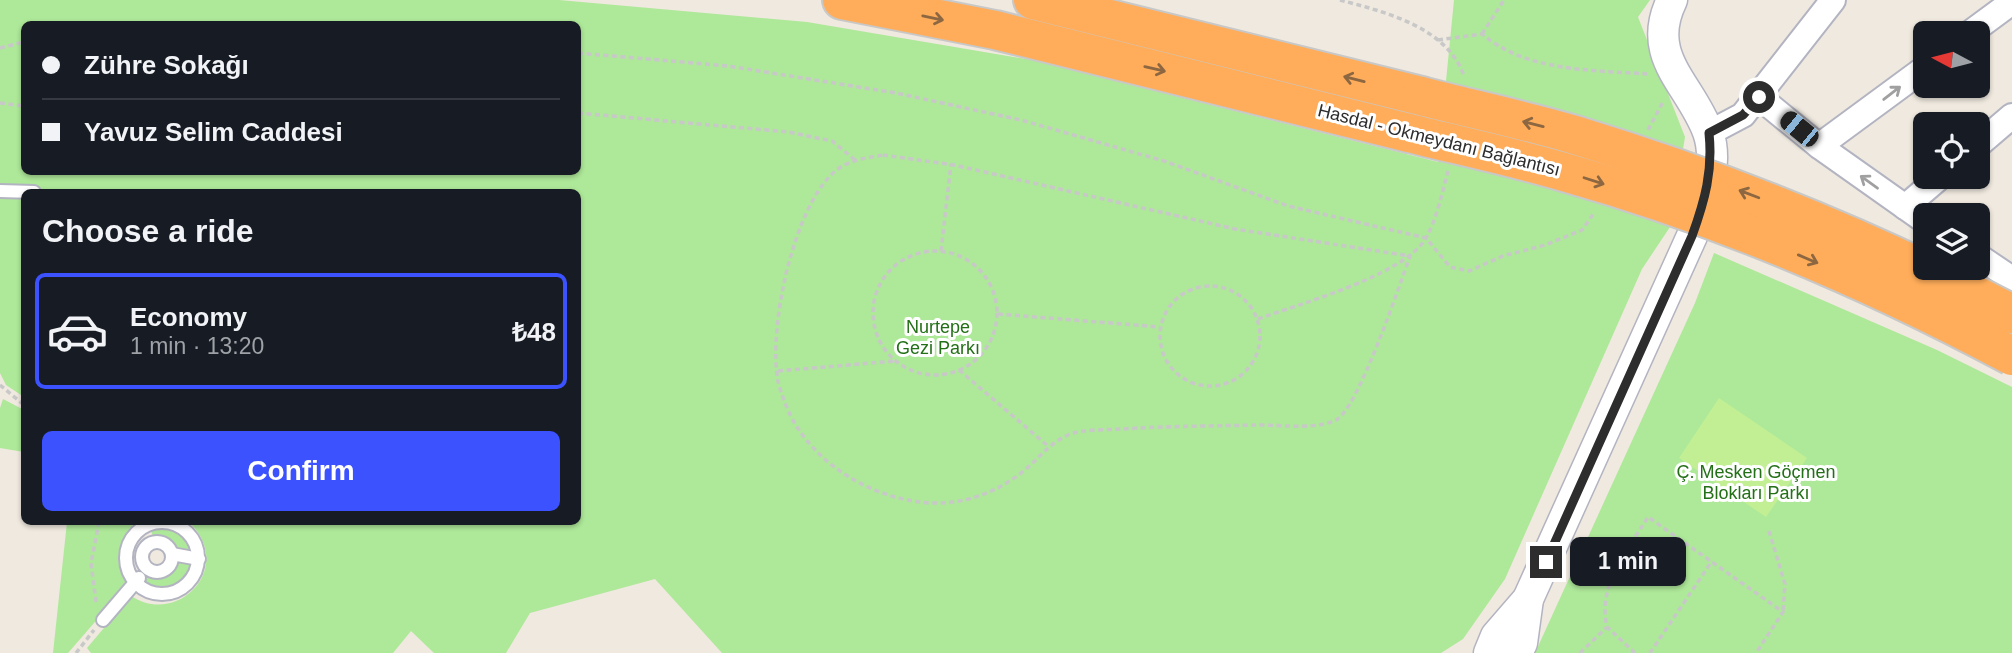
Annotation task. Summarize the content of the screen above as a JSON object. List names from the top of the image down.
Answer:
{
  "streets": {
    "highway": ["Hasdal - Okmeydanı Bağlantısı"]
  },
  "parks": ["Nurtepe Gezi Parkı", "Ç. Mesken Göçmen Blokları Parkı"],
  "north": "left",
  "page": {
    "banner": ["Zühre Sokağı", "Yavuz Selim Caddesi"],
    "heading": "Choose a ride",
    "list": [
      {
        "name": "Economy",
        "note": "1 min · 13:20",
        "value": "₺48"
      }
    ],
    "buttons": "Confirm",
    "bubble": "1 min"
  }
}
